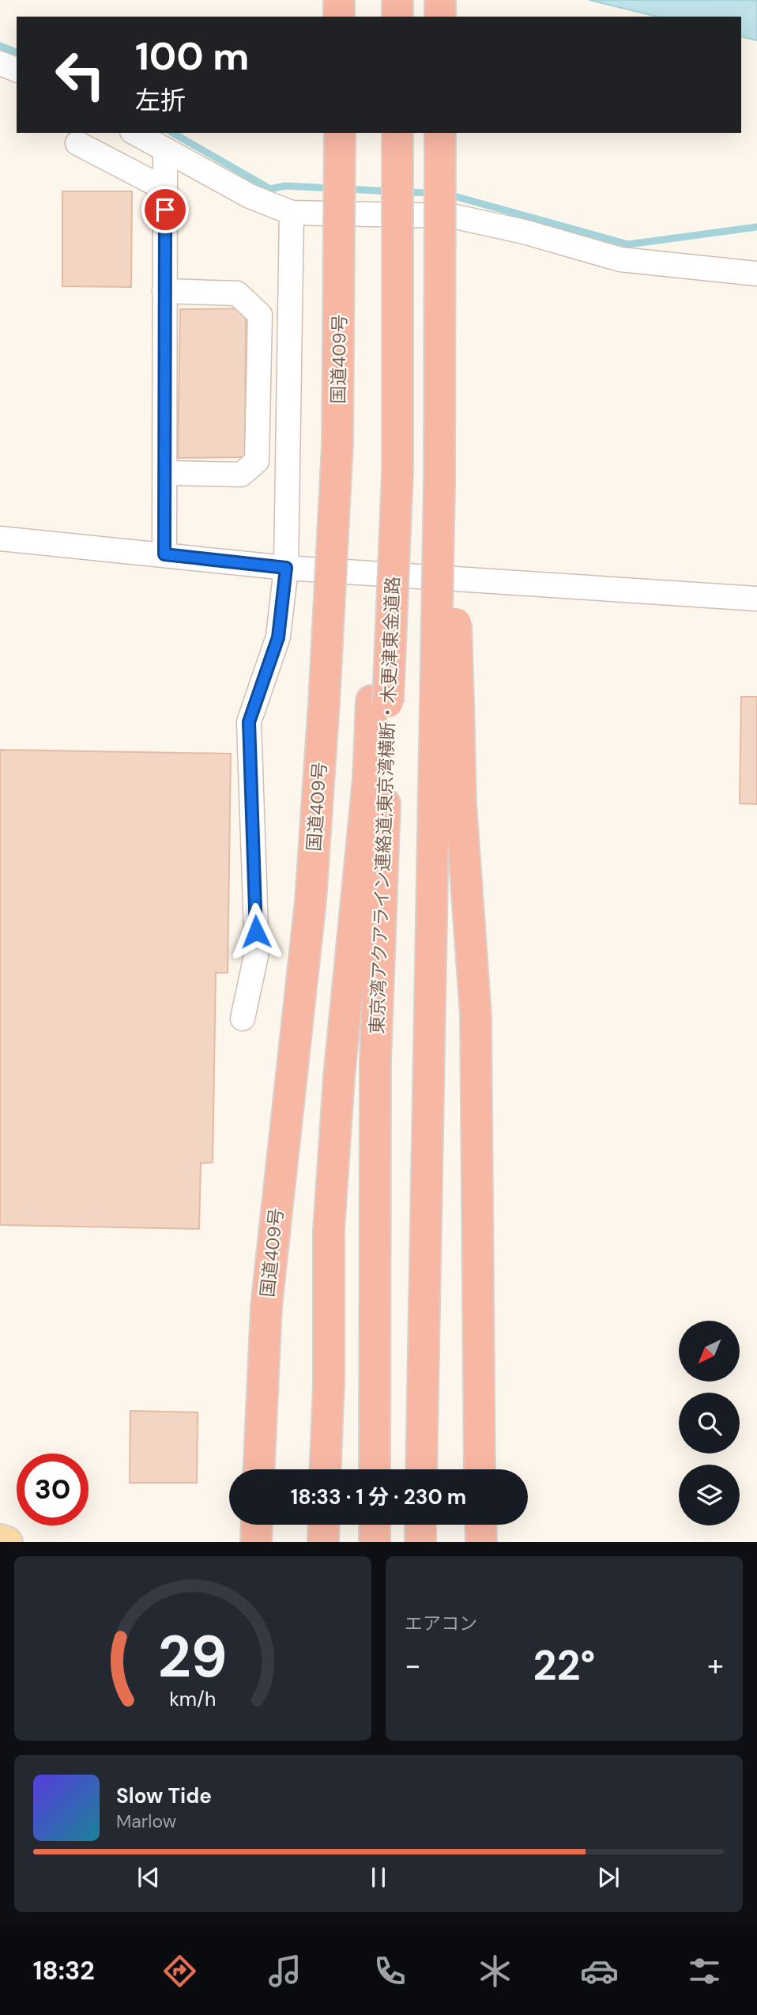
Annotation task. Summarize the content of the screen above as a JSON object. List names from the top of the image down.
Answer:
{
  "streets": {
    "highway": ["国道409号", "東京湾アクアライン連絡道;東京湾横断・木更津東金道路"]
  },
  "north": "bottom left",
  "page": {
    "turn": ["100 m", "左折"],
    "limit": "30",
    "trip": "18:33 · 1 分 · 230 m",
    "tile": "エアコン",
    "heat": ["−", "22°", "+"],
    "song": ["Slow Tide", "Marlow"],
    "tabs": "18:32",
    "gauge": ["29", "km/h"]
  }
}
